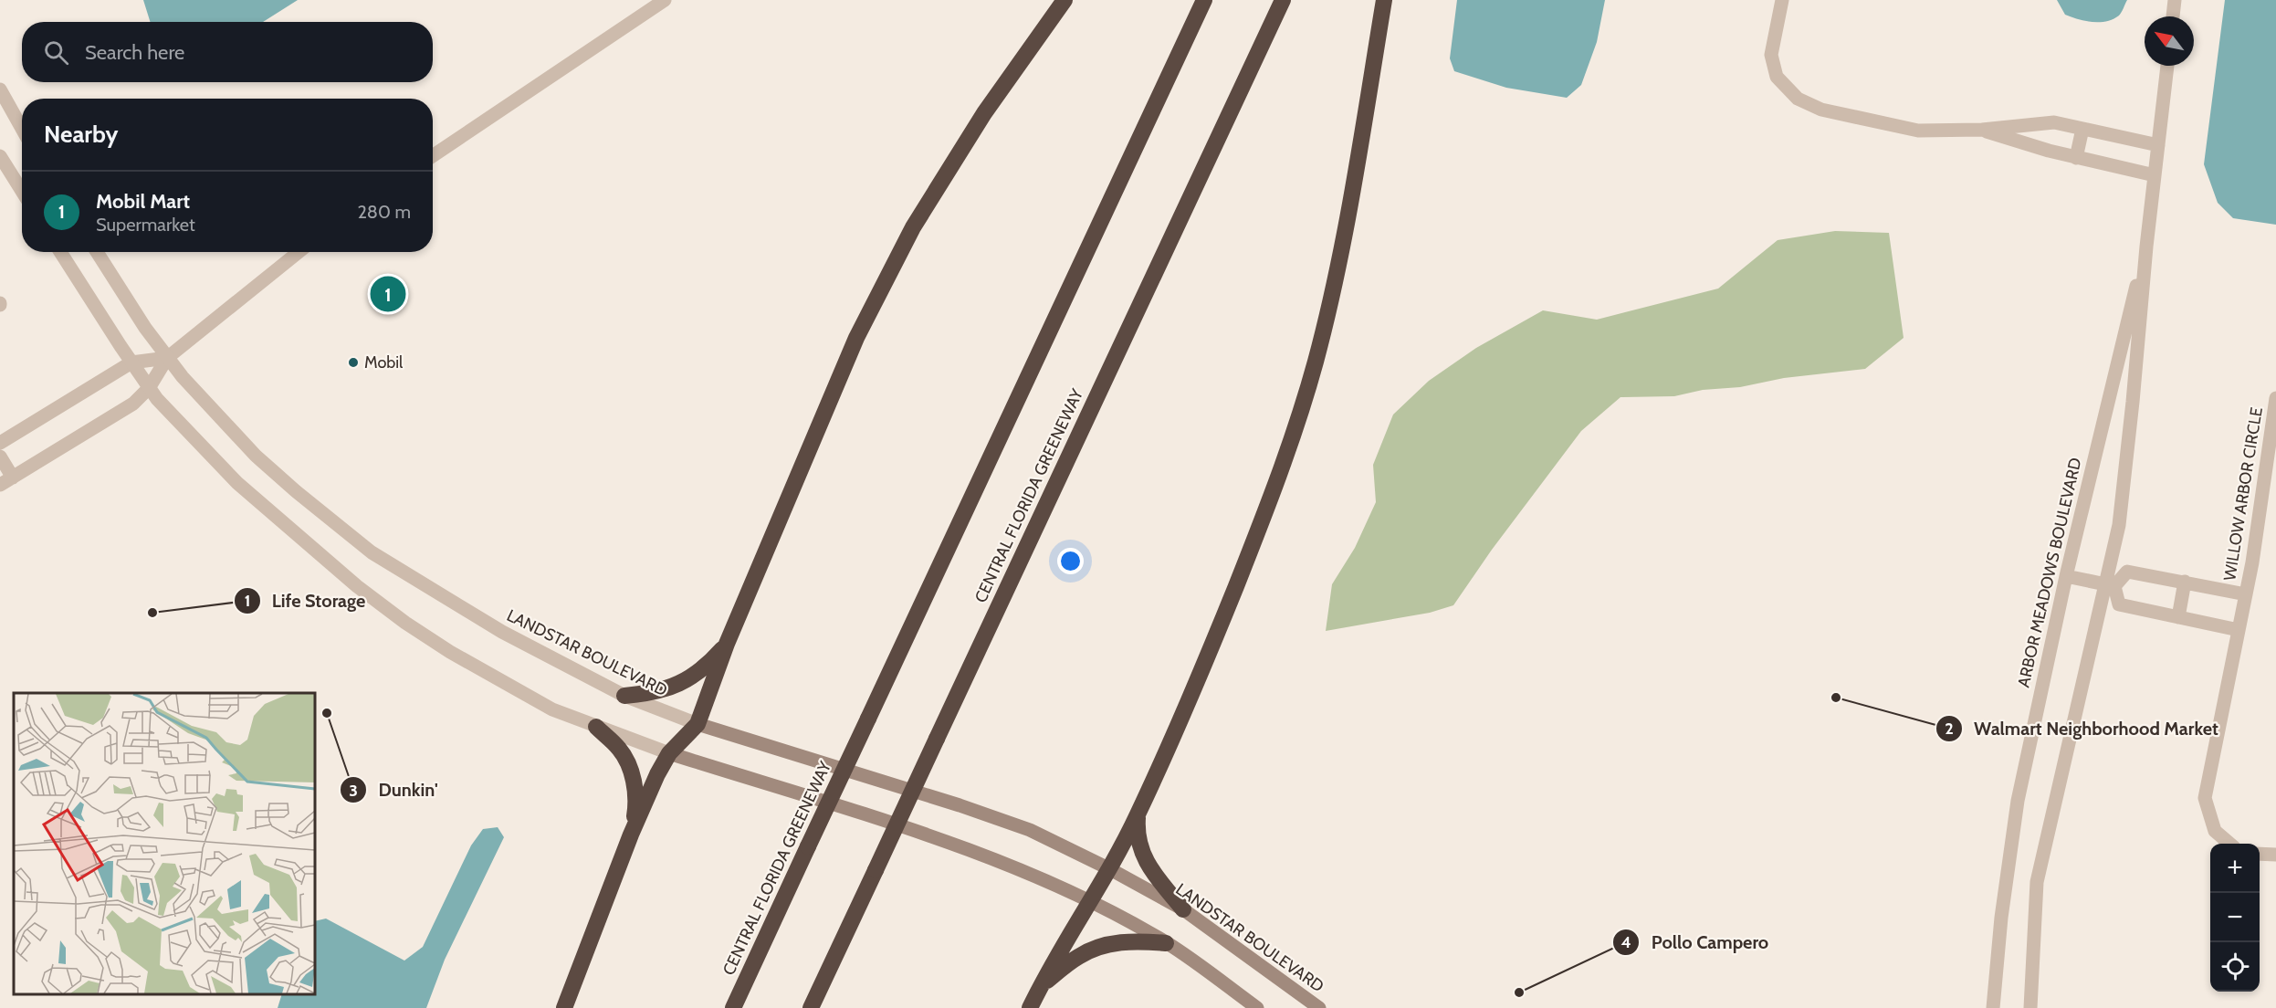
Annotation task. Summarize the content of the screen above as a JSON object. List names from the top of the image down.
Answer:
{
  "streets": {
    "highway": ["CENTRAL FLORIDA GREENEWAY"],
    "main road": ["LANDSTAR BOULEVARD"],
    "street": ["WILLOW ARBOR CIRCLE", "ARBOR MEADOWS BOULEVARD"]
  },
  "places": [
    "Mobil",
    "Life Storage",
    "Walmart Neighborhood Market",
    "Dunkin'",
    "Pollo Campero"
  ],
  "north": "top left",
  "page": {
    "search": "Search here",
    "heading": "Nearby",
    "list": [
      {
        "mark": "1",
        "name": "Mobil Mart",
        "note": "Supermarket",
        "value": "280 m"
      }
    ],
    "pins": "1",
    "map_buttons": ["+", "−"]
  }
}
